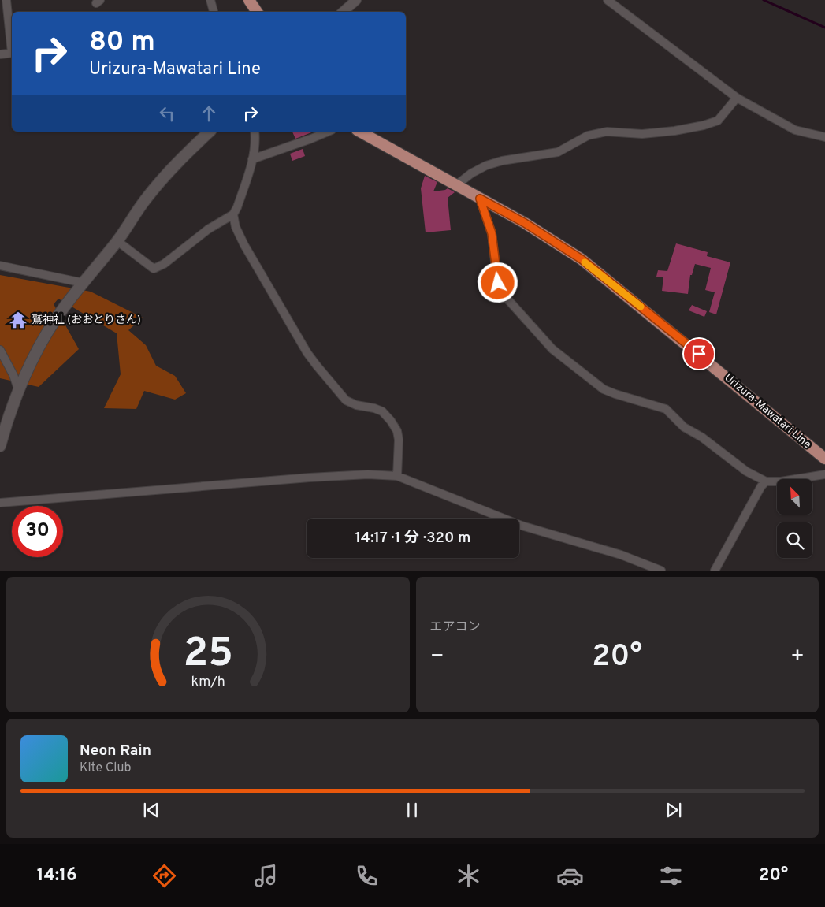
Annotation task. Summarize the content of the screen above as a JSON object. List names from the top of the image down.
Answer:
{
  "streets": {
    "main road": ["Urizura-Mawatari Line"]
  },
  "places": {
    "temple": ["鷲神社 (おおとりさん)"]
  },
  "north": "top left",
  "page": {
    "turn": ["80 m", "Urizura-Mawatari Line"],
    "limit": "30",
    "trip": "14:17 · 1 分 · 320 m",
    "tile": "エアコン",
    "heat": ["−", "20°", "+"],
    "song": ["Neon Rain", "Kite Club"],
    "tabs": ["14:16", "20°"],
    "gauge": ["25", "km/h"]
  }
}
